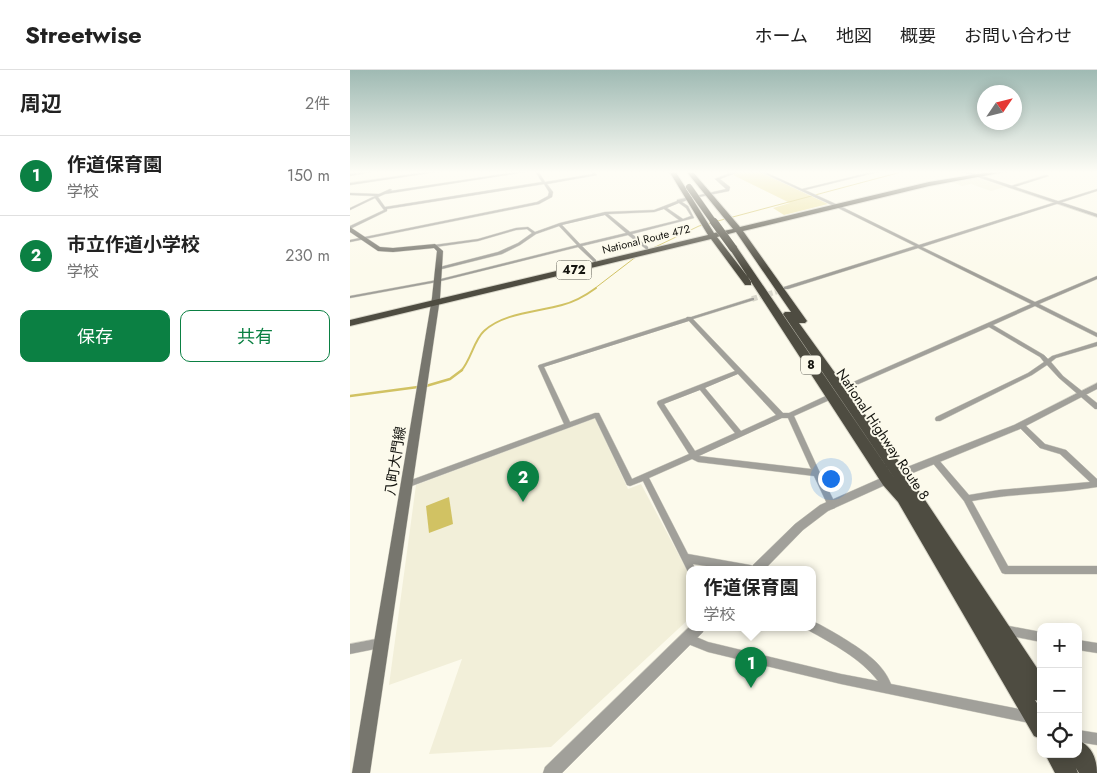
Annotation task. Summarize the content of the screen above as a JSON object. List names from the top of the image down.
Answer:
{
  "streets": {
    "highway": [
      "National Route 472",
      "472",
      "8",
      "National Highway Route 8"
    ],
    "main road": ["八町大門線"]
  },
  "crossings": [
    ["National Route 472", "8"],
    ["National Route 472", "八町大門線"],
    ["8", "National Highway Route 8"]
  ],
  "north": "top right",
  "page": {
    "header": "Streetwise",
    "nav": [
      "ホーム",
      "地図",
      "概要",
      "お問い合わせ"
    ],
    "heading": ["周辺", "2件"],
    "list": [
      {
        "mark": "1",
        "name": "作道保育園",
        "note": "学校",
        "value": "150 m"
      },
      {
        "mark": "2",
        "name": "市立作道小学校",
        "note": "学校",
        "value": "230 m"
      }
    ],
    "buttons": ["保存", "共有"],
    "pins": ["2", "1"],
    "popup": ["作道保育園", "学校"],
    "map_buttons": ["+", "−"]
  }
}
